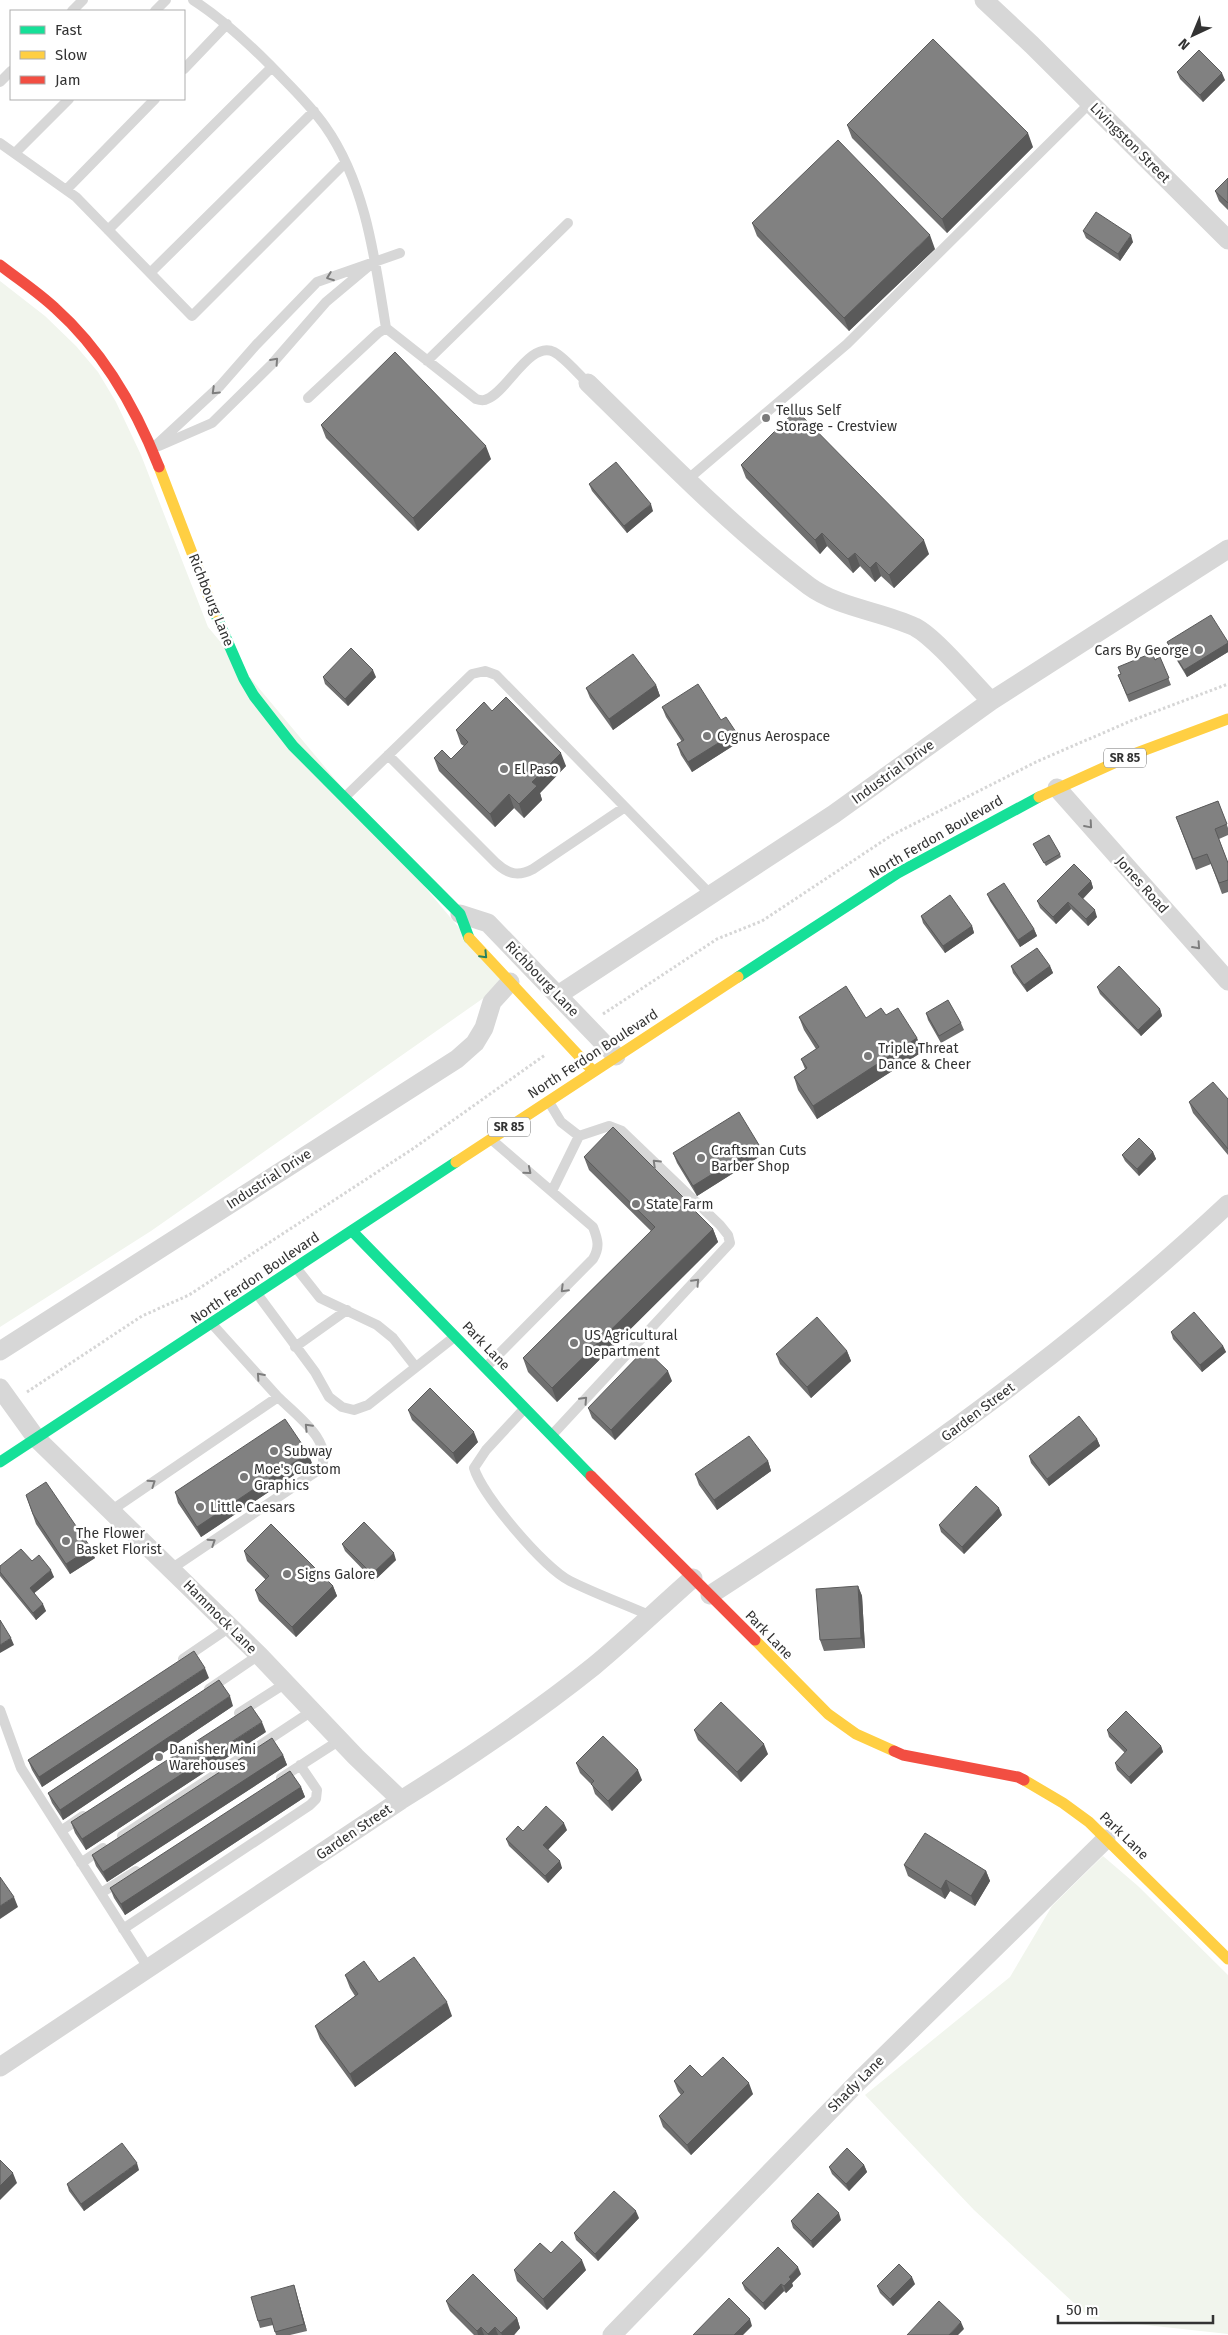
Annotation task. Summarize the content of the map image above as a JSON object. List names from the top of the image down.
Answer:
{
  "streets": {
    "street": [
      "Livingston Street",
      "Richbourg Lane",
      "SR 85",
      "Industrial Drive",
      "North Ferdon Boulevard",
      "Jones Road",
      "Park Lane",
      "Garden Street",
      "Hammock Lane",
      "Shady Lane"
    ]
  },
  "crossings": [
    ["Richbourg Lane", "Industrial Drive"],
    ["Richbourg Lane", "North Ferdon Boulevard"],
    ["North Ferdon Boulevard", "Jones Road"],
    ["North Ferdon Boulevard", "Park Lane"],
    ["North Ferdon Boulevard", "Hammock Lane"],
    ["Park Lane", "Garden Street"],
    ["Park Lane", "Shady Lane"],
    ["Garden Street", "Hammock Lane"]
  ],
  "one_way": ["Jones Road"],
  "places": [
    "Tellus Self Storage - Crestview",
    "Cars By George",
    "Cygnus Aerospace",
    "El Paso",
    "Triple Threat Dance & Cheer",
    "Craftsman Cuts Barber Shop",
    "State Farm",
    "US Agricultural Department",
    "Subway",
    "Moe's Custom Graphics",
    "Little Caesars",
    "The Flower Basket Florist",
    "Signs Galore",
    "Danisher Mini Warehouses"
  ],
  "legend": ["Fast", "Slow", "Jam"],
  "scale_bar": "50 m",
  "north": "bottom left"
}
